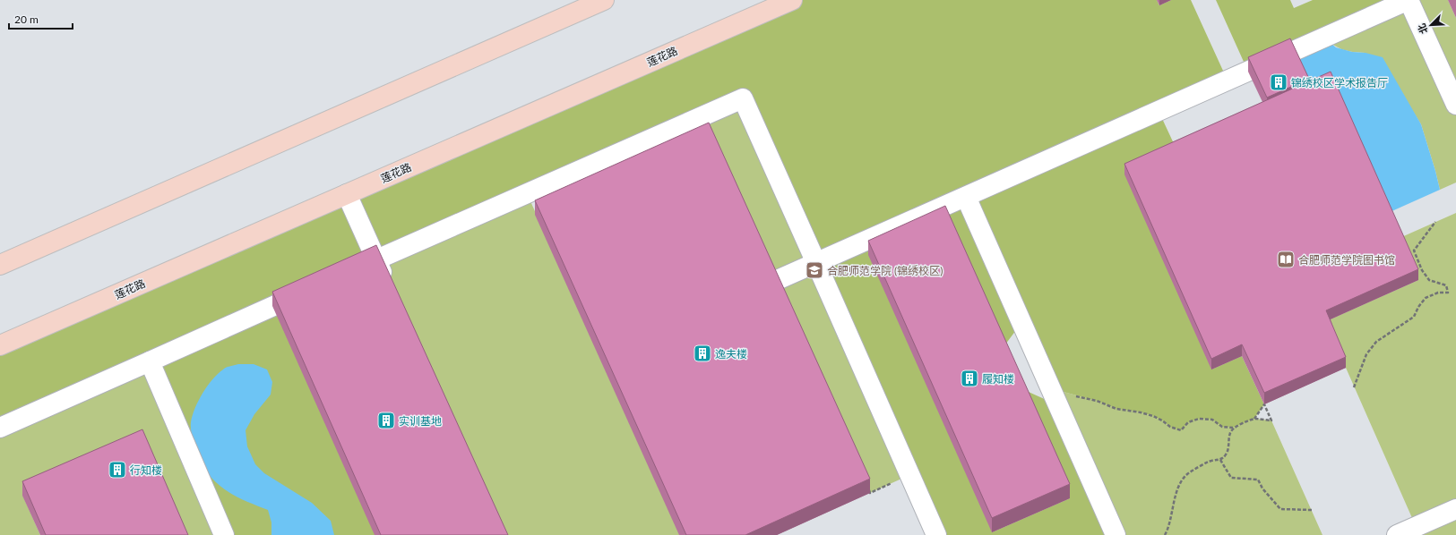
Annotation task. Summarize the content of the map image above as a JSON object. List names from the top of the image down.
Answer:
{
  "streets": {
    "main road": ["莲花路"]
  },
  "places": {
    "building": [
      "锦绣校区学术报告厅",
      "逸夫楼",
      "履知楼",
      "实训基地",
      "行知楼"
    ],
    "library": ["合肥师范学院图书馆"],
    "school or university": ["合肥师范学院 (锦绣校区)"]
  },
  "scale_bar": "20 m",
  "north": "bottom left"
}
